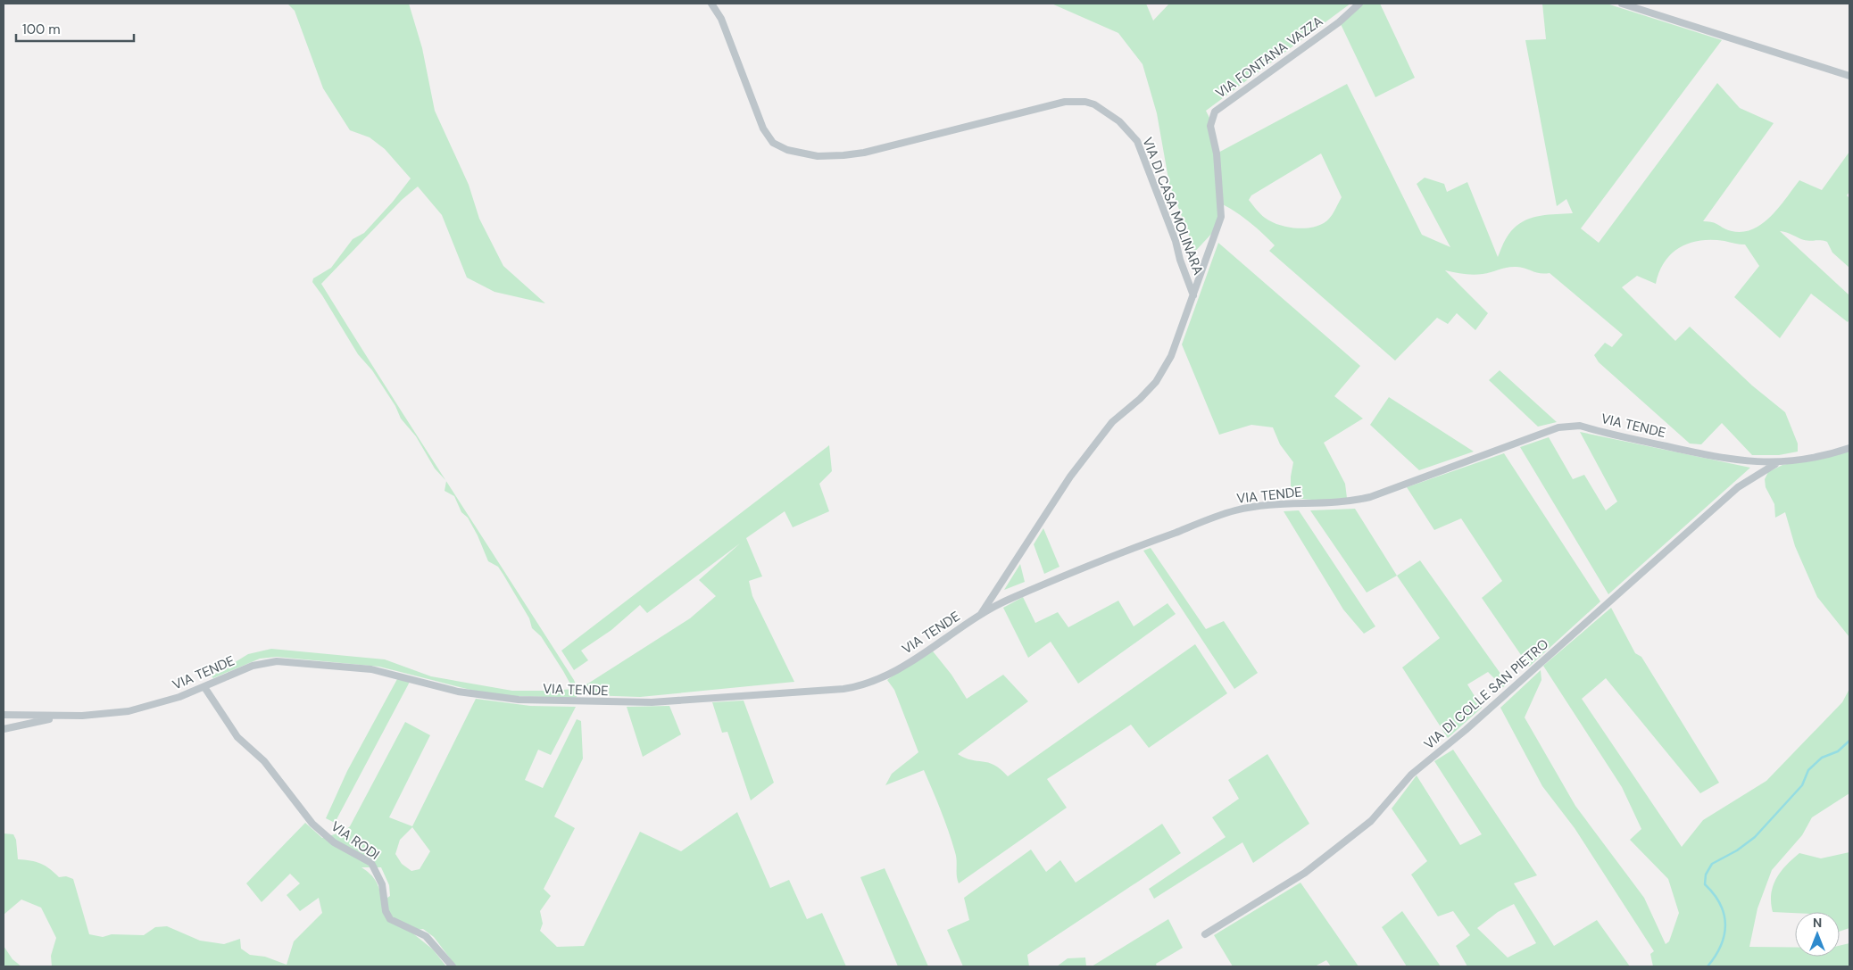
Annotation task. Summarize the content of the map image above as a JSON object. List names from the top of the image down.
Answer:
{
  "streets": {
    "street": [
      "VIA FONTANA VAZZA",
      "VIA DI CASA MOLINARA",
      "VIA TENDE",
      "VIA DI COLLE SAN PIETRO",
      "VIA RODI"
    ]
  },
  "crossings": [
    ["VIA FONTANA VAZZA", "VIA DI CASA MOLINARA"],
    ["VIA DI CASA MOLINARA", "VIA TENDE"],
    ["VIA TENDE", "VIA DI COLLE SAN PIETRO"],
    ["VIA TENDE", "VIA RODI"]
  ],
  "scale_bar": "100 m",
  "north": "top"
}
